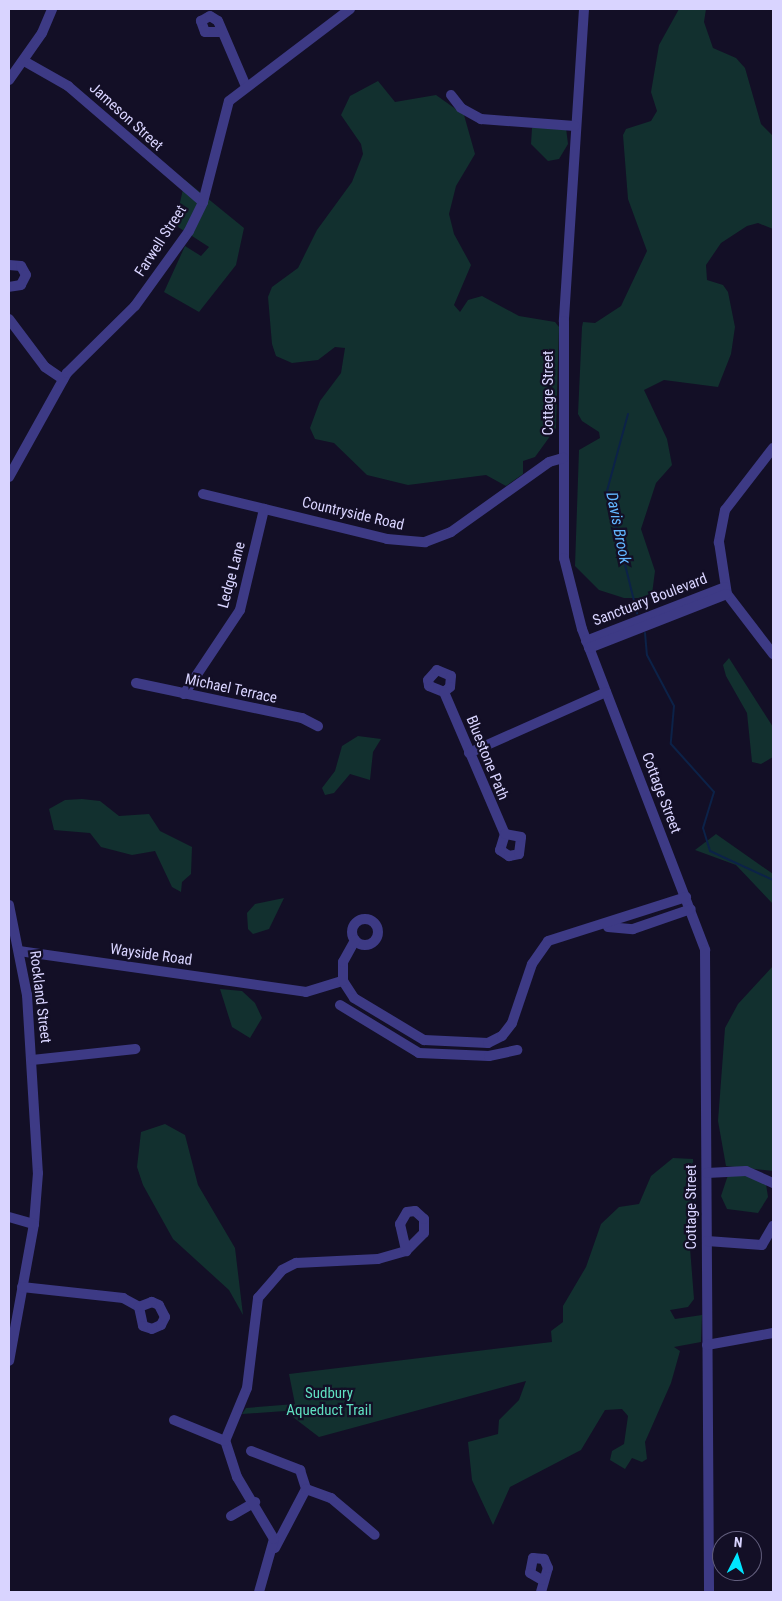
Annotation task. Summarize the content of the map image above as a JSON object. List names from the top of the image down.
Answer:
{
  "streets": {
    "street": [
      "Jameson Street",
      "Farwell Street",
      "Cottage Street",
      "Countryside Road",
      "Ledge Lane",
      "Sanctuary Boulevard",
      "Michael Terrace",
      "Bluestone Path",
      "Wayside Road",
      "Rockland Street"
    ]
  },
  "crossings": [
    ["Jameson Street", "Farwell Street"],
    ["Cottage Street", "Countryside Road"],
    ["Cottage Street", "Sanctuary Boulevard"],
    ["Countryside Road", "Ledge Lane"],
    ["Ledge Lane", "Michael Terrace"],
    ["Wayside Road", "Rockland Street"]
  ],
  "water": ["Davis Brook"],
  "parks": ["Sudbury Aqueduct Trail"],
  "north": "top"
}
